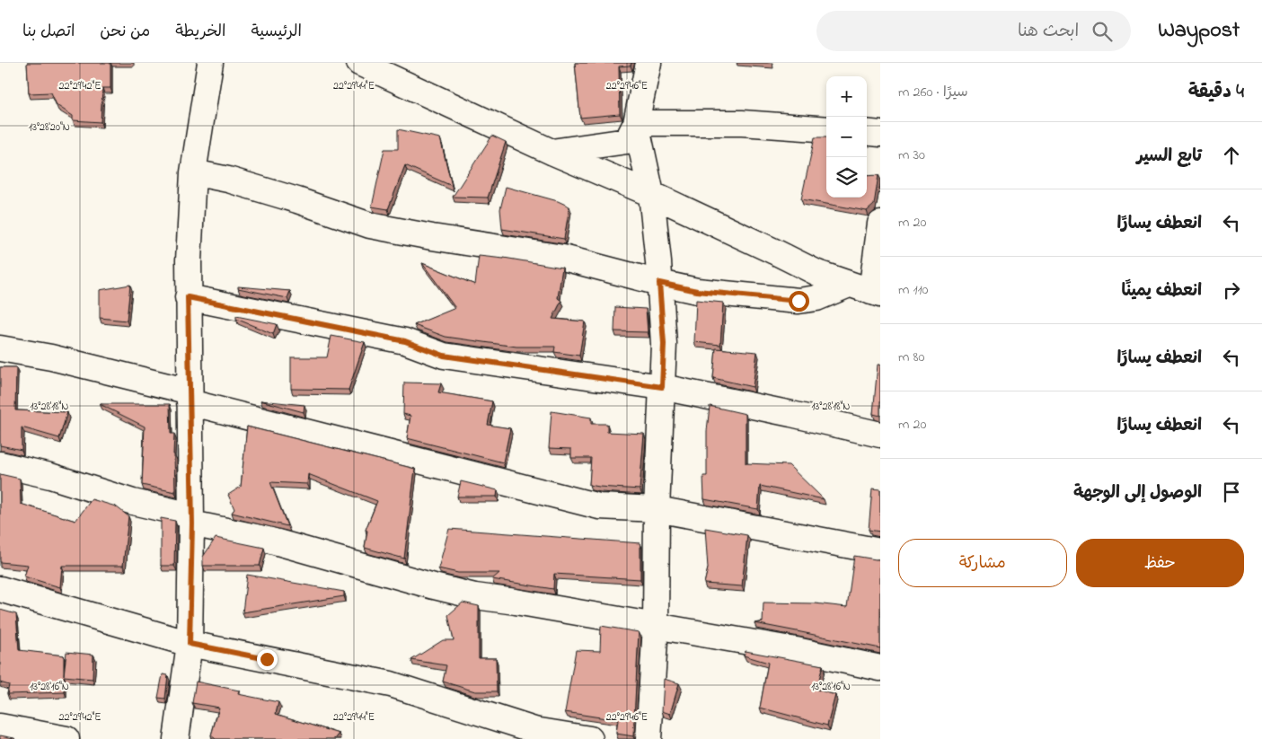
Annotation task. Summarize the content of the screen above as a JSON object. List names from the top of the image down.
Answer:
{
  "page": {
    "header": "Waypost",
    "search": "ابحث هنا",
    "nav": [
      "الرئيسية",
      "الخريطة",
      "من نحن",
      "اتصل بنا"
    ],
    "heading": ["4 دقيقة", "سيرًا · 260 m"],
    "map_buttons": ["+", "−"],
    "list": [
      ["تابع السير", "30 m"],
      ["انعطف يسارًا", "20 m"],
      ["انعطف يمينًا", "110 m"],
      ["انعطف يسارًا", "80 m"],
      ["انعطف يسارًا", "20 m"],
      "الوصول إلى الوجهة"
    ],
    "buttons": ["حفظ", "مشاركة"]
  },
  "coordinates": [
    "22°29'42\"E",
    "22°29'44\"E",
    "22°29'46\"E",
    "13°28'20\"N",
    "13°28'18\"N",
    "13°28'16\"N"
  ]
}
